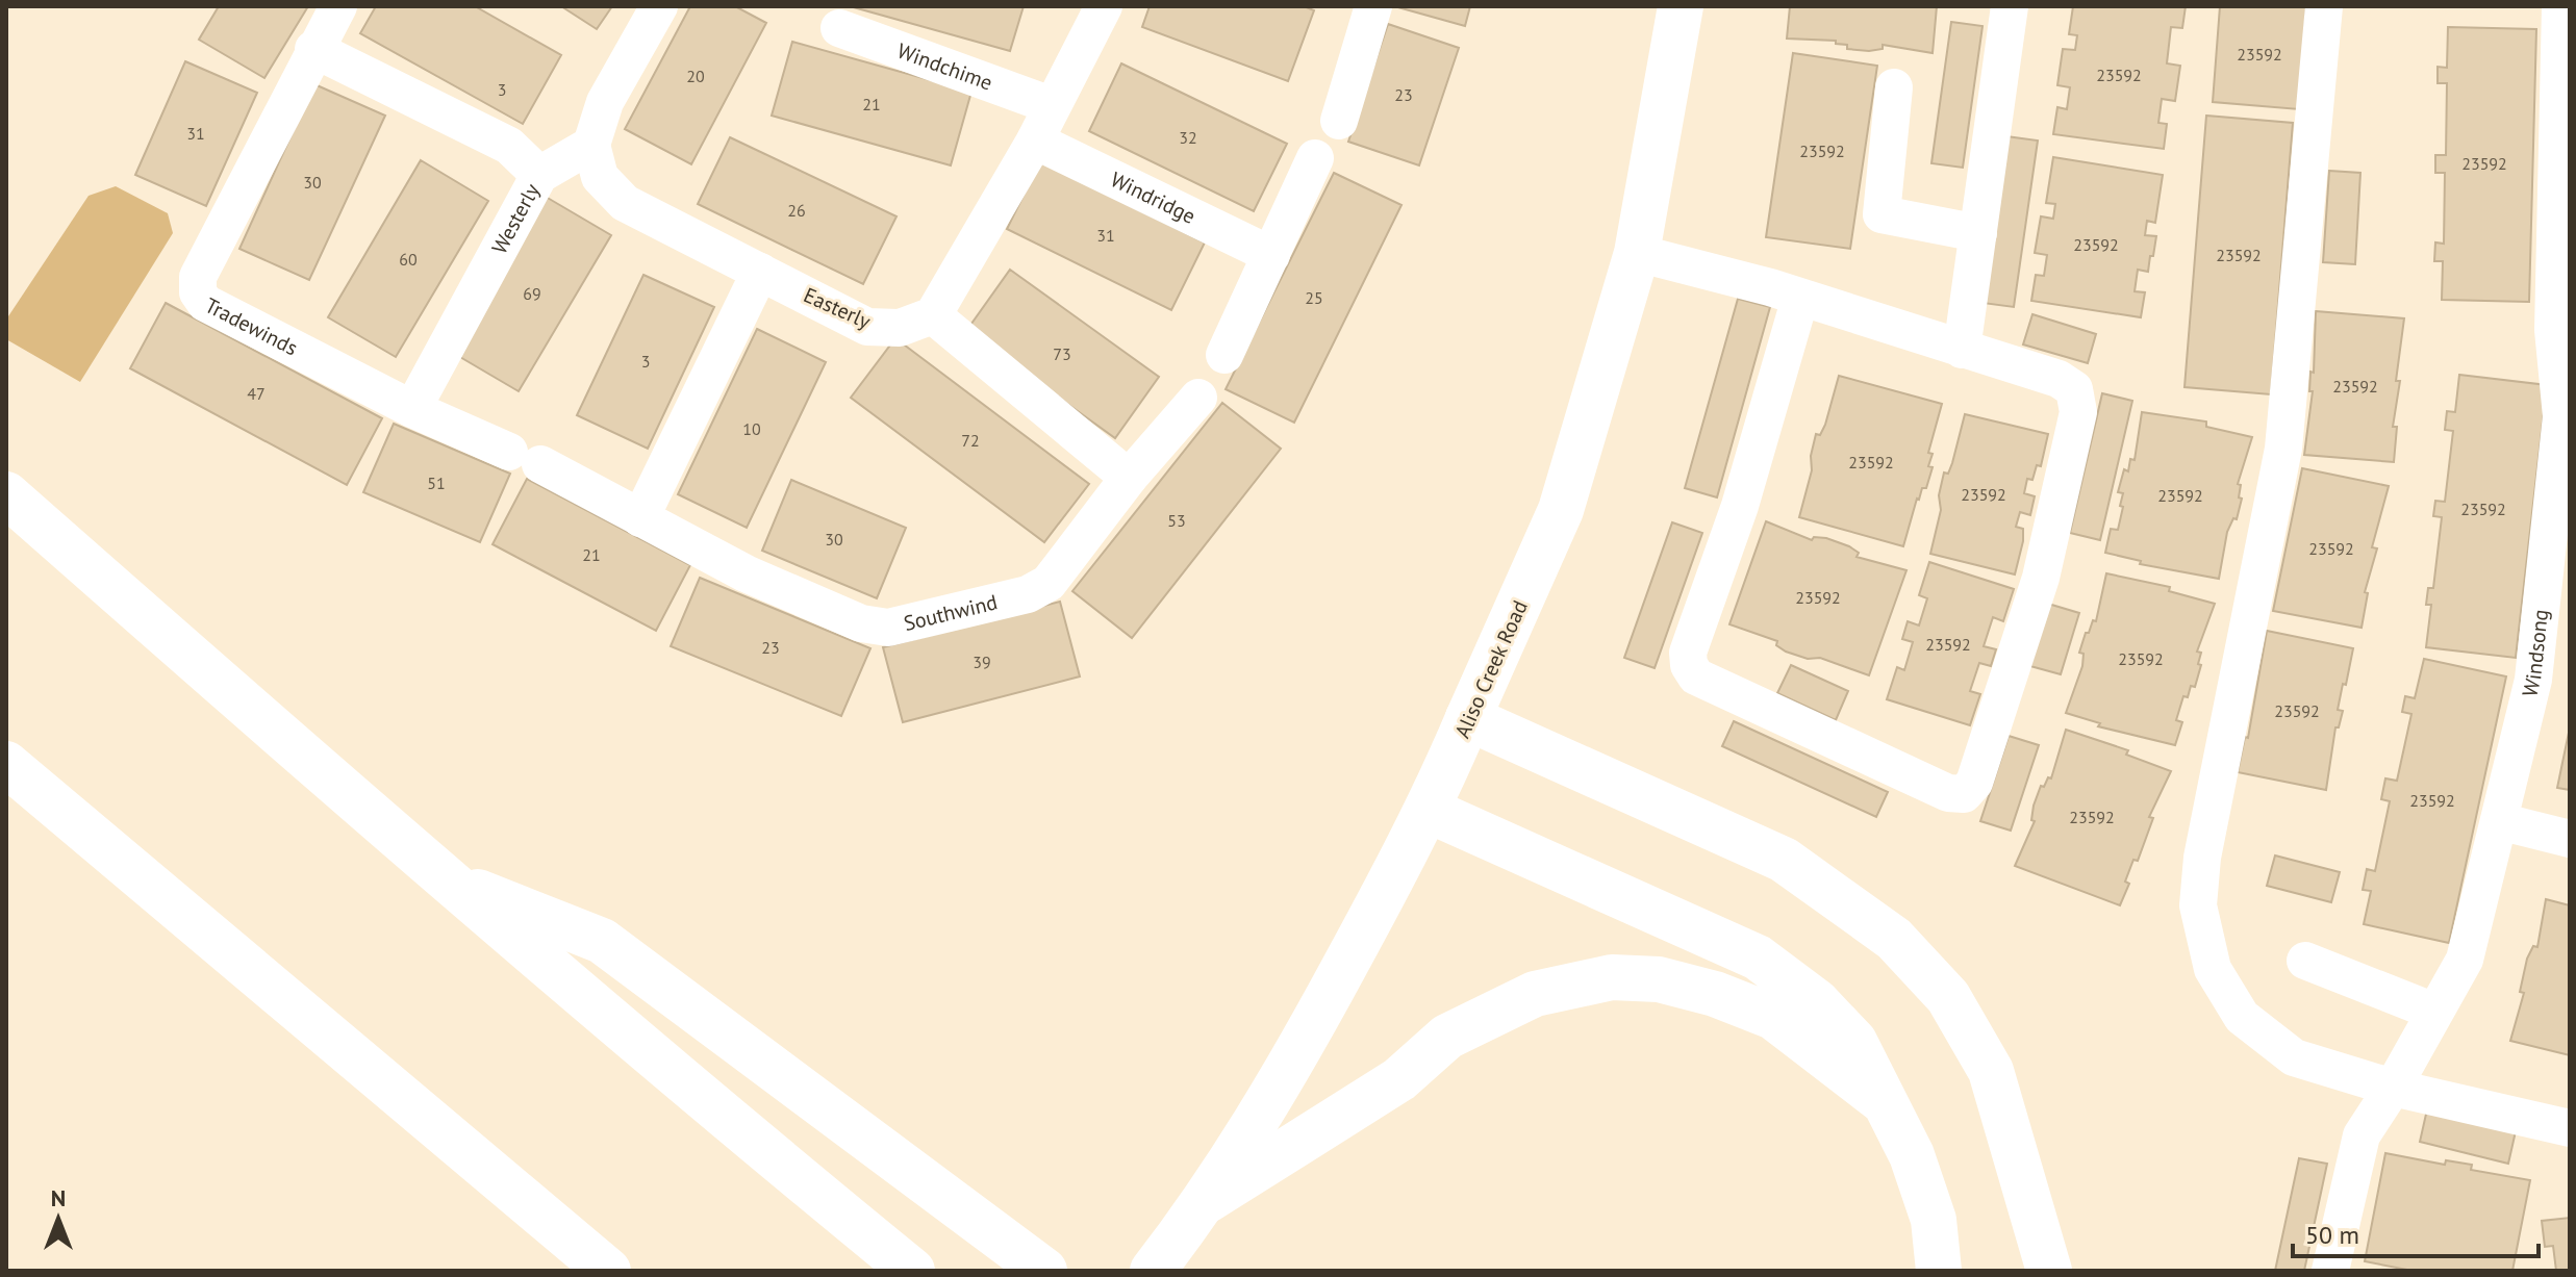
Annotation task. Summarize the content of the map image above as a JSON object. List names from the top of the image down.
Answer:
{
  "streets": {
    "main road": ["Aliso Creek Road"],
    "street": [
      "Windchime",
      "Windridge",
      "Westerly",
      "Easterly",
      "Tradewinds",
      "Southwind",
      "Windsong"
    ]
  },
  "crossings": [
    ["Westerly", "Easterly"],
    ["Westerly", "Tradewinds"],
    ["Tradewinds", "Southwind"]
  ],
  "house_numbers": [
    "23592",
    "23592",
    "20",
    "3",
    "23",
    "21",
    "31",
    "32",
    "23592",
    "23592",
    "30",
    "26",
    "31",
    "23592",
    "23592",
    "60",
    "69",
    "25",
    "73",
    "3",
    "23592",
    "47",
    "10",
    "72",
    "23592",
    "51",
    "23592",
    "23592",
    "23592",
    "53",
    "30",
    "23592",
    "21",
    "23592",
    "23592",
    "23",
    "23592",
    "39",
    "23592",
    "23592",
    "23592"
  ],
  "scale_bar": "50 m",
  "north": "top"
}
